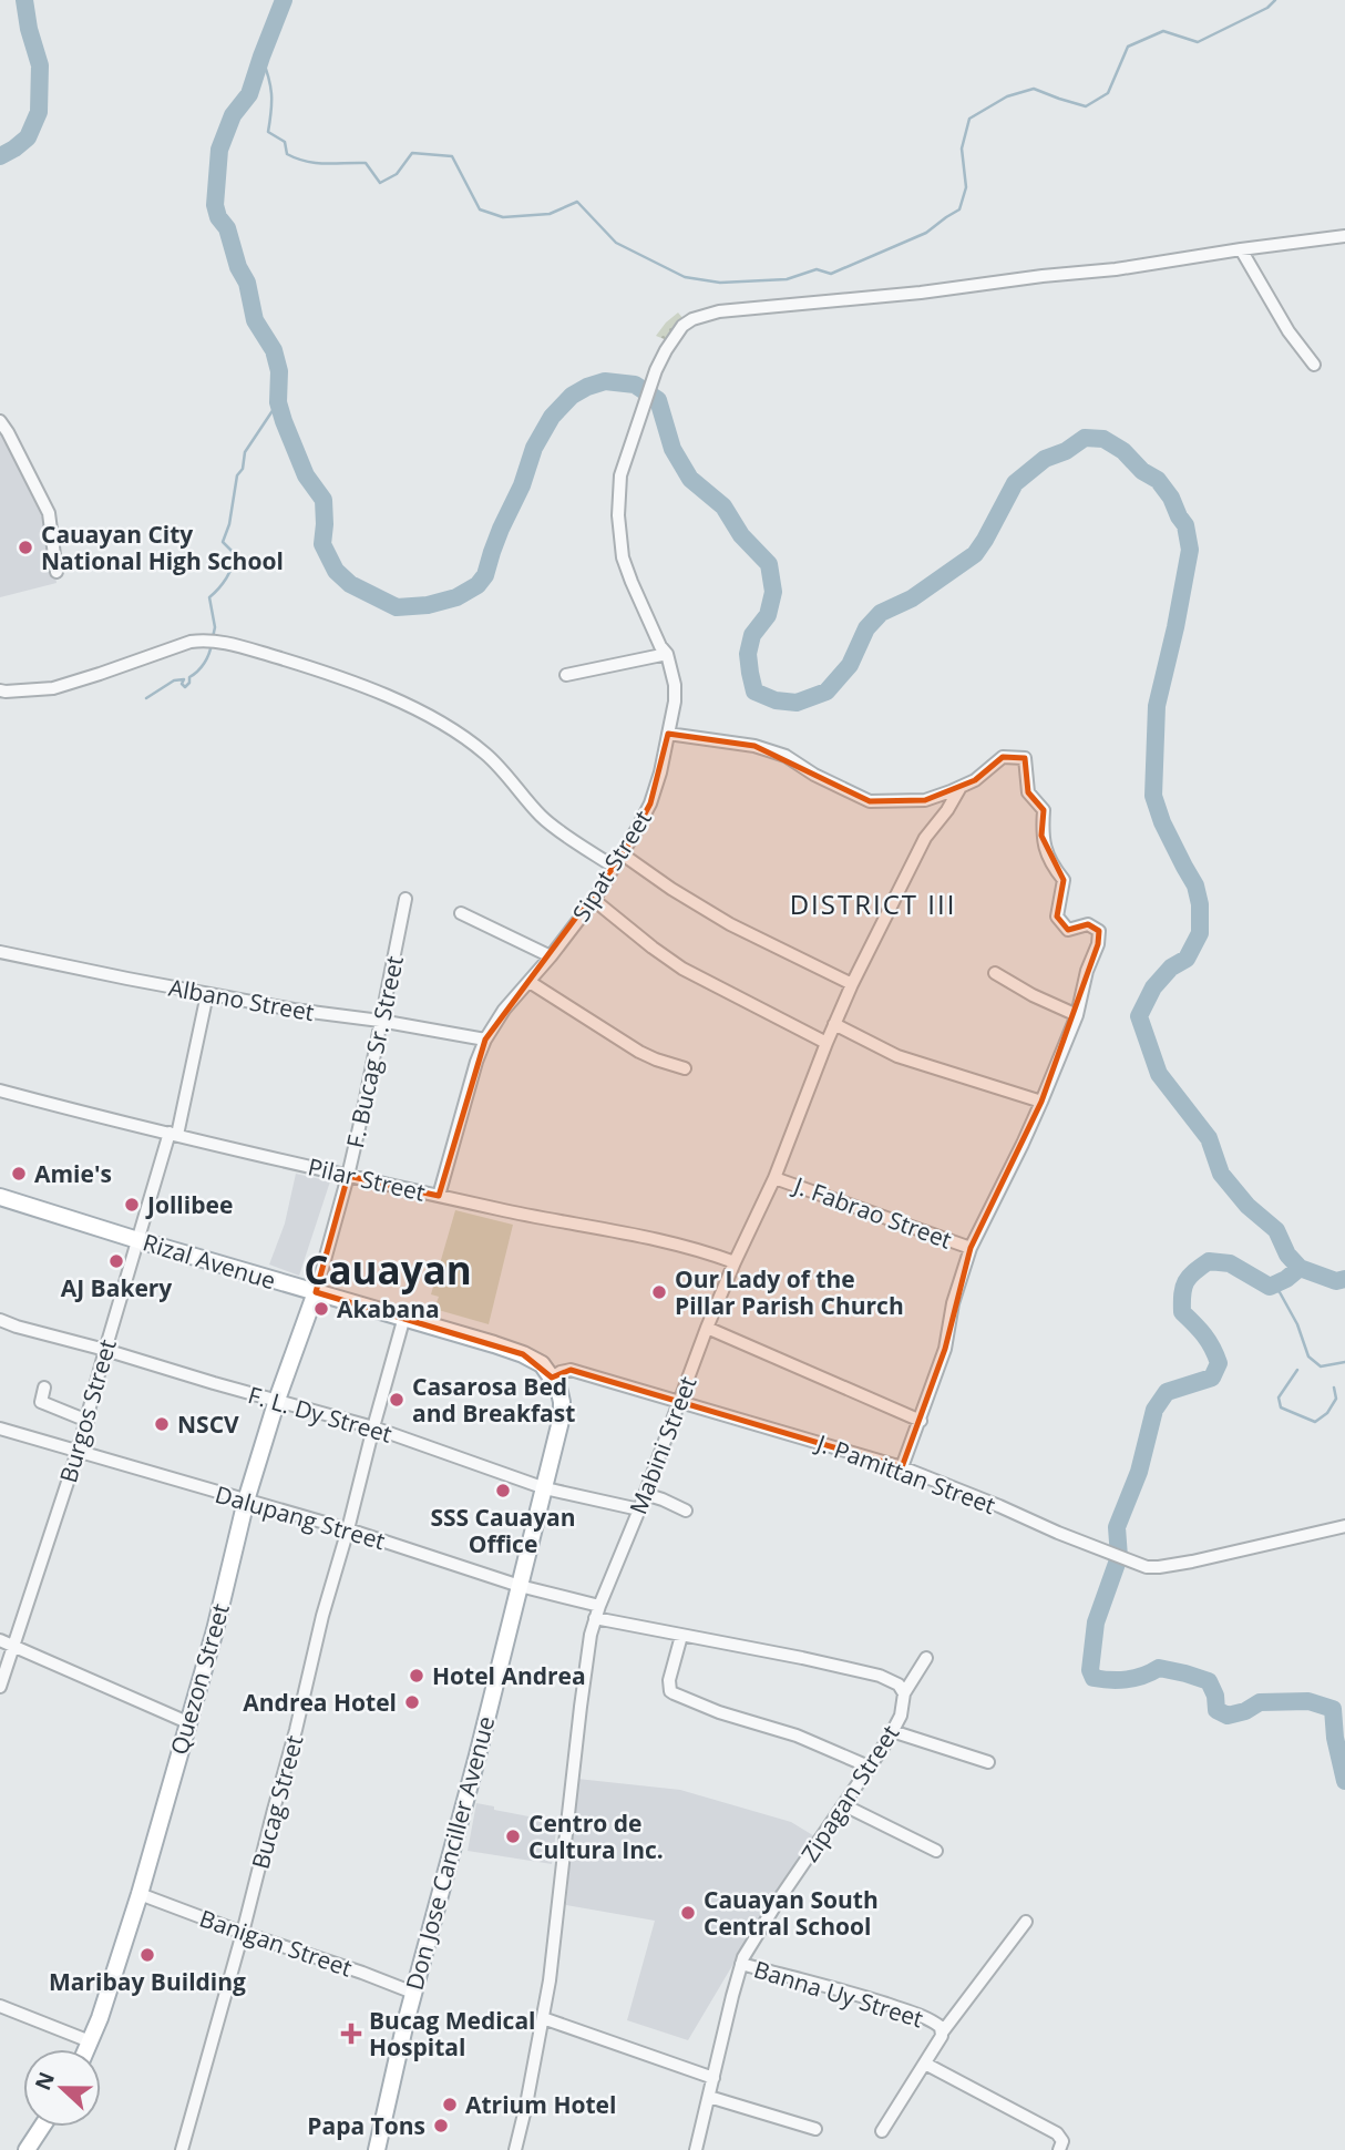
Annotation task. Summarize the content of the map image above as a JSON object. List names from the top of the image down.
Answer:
{
  "streets": {
    "main road": ["Rizal Avenue", "Quezon Street", "Don Jose Canciller Avenue"],
    "street": [
      "Sipat Street",
      "Albano Street",
      "F. Bucag Sr. Street",
      "Pilar Street",
      "J. Fabrao Street",
      "Burgos Street",
      "F. L. Dy Street",
      "Mabini Street",
      "J. Pamittan Street",
      "Dalupang Street",
      "Zipagan Street",
      "Bucag Street",
      "Banigan Street",
      "Banna Uy Street"
    ]
  },
  "crossings": [
    ["Sipat Street", "Albano Street"],
    ["Sipat Street", "Pilar Street"],
    ["Albano Street", "F. Bucag Sr. Street"],
    ["Albano Street", "Burgos Street"],
    ["F. Bucag Sr. Street", "Pilar Street"],
    ["F. Bucag Sr. Street", "Rizal Avenue"],
    ["F. Bucag Sr. Street", "Quezon Street"],
    ["Pilar Street", "Burgos Street"],
    ["Pilar Street", "Mabini Street"],
    ["J. Fabrao Street", "Mabini Street"],
    ["Rizal Avenue", "Burgos Street"],
    ["Rizal Avenue", "Quezon Street"],
    ["Rizal Avenue", "Bucag Street"],
    ["Rizal Avenue", "Don Jose Canciller Avenue"],
    ["Burgos Street", "F. L. Dy Street"],
    ["Burgos Street", "Dalupang Street"],
    ["F. L. Dy Street", "Mabini Street"],
    ["F. L. Dy Street", "Quezon Street"],
    ["F. L. Dy Street", "Bucag Street"],
    ["F. L. Dy Street", "Don Jose Canciller Avenue"],
    ["Mabini Street", "J. Pamittan Street"],
    ["Mabini Street", "Dalupang Street"],
    ["Dalupang Street", "Quezon Street"],
    ["Dalupang Street", "Zipagan Street"],
    ["Dalupang Street", "Bucag Street"],
    ["Dalupang Street", "Don Jose Canciller Avenue"],
    ["Quezon Street", "Banigan Street"],
    ["Zipagan Street", "Banna Uy Street"],
    ["Bucag Street", "Banigan Street"],
    ["Don Jose Canciller Avenue", "Banigan Street"]
  ],
  "districts": ["DISTRICT III", "Cauayan"],
  "places": {
    "other": [
      "Cauayan City National High School",
      "Amie's",
      "Jollibee",
      "AJ Bakery",
      "Our Lady of the Pillar Parish Church",
      "Akabana",
      "Casarosa Bed and Breakfast",
      "NSCV",
      "SSS Cauayan Office",
      "Hotel Andrea",
      "Andrea Hotel",
      "Centro de Cultura Inc.",
      "Cauayan South Central School",
      "Maribay Building",
      "Atrium Hotel",
      "Papa Tons"
    ],
    "health": ["Bucag Medical Hospital"]
  },
  "north": "left"
}
